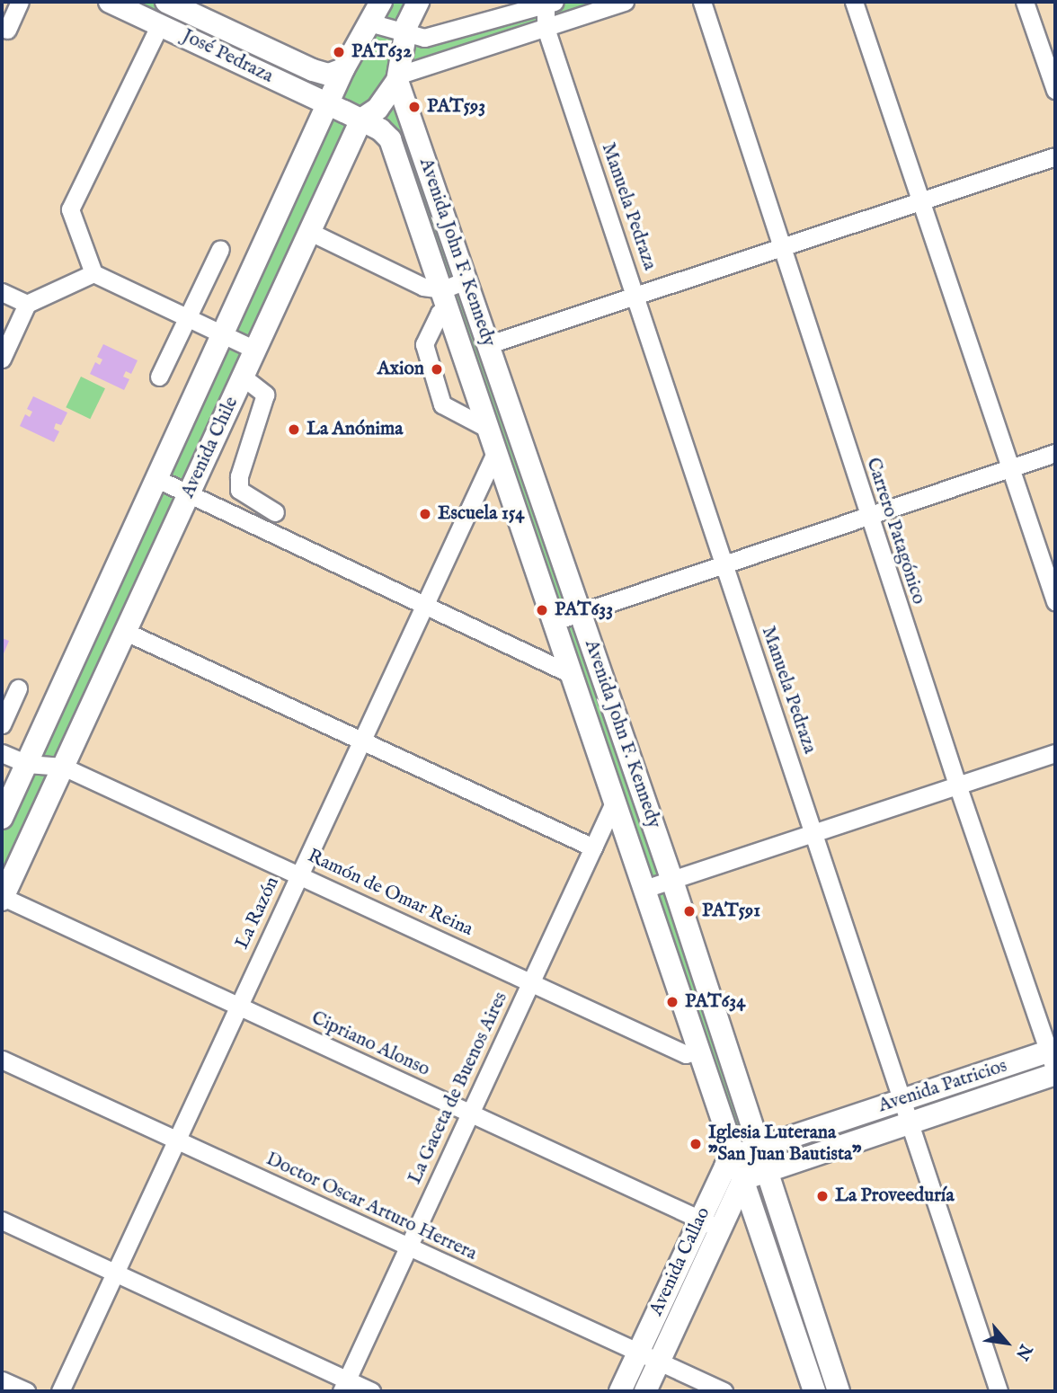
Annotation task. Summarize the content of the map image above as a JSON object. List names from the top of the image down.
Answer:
{
  "streets": {
    "main road": [
      "José Pedraza",
      "Avenida John F. Kennedy",
      "Avenida Chile",
      "Avenida Patricios",
      "Avenida Callao"
    ],
    "street": [
      "Manuela Pedraza",
      "Carrero Patagónico",
      "Ramón de Omar Reina",
      "La Razón",
      "Cipriano Alonso",
      "La Gaceta de Buenos Aires",
      "Doctor Oscar Arturo Herrera"
    ]
  },
  "crossings": [
    ["José Pedraza", "Avenida John F. Kennedy"],
    ["José Pedraza", "Avenida Chile"],
    ["Manuela Pedraza", "Avenida Patricios"],
    ["Avenida John F. Kennedy", "Avenida Chile"],
    ["Avenida John F. Kennedy", "Ramón de Omar Reina"],
    ["Avenida John F. Kennedy", "La Razón"],
    ["Avenida John F. Kennedy", "Avenida Patricios"],
    ["Avenida John F. Kennedy", "La Gaceta de Buenos Aires"],
    ["Avenida John F. Kennedy", "Avenida Callao"],
    ["Avenida Chile", "Ramón de Omar Reina"],
    ["Avenida Chile", "Cipriano Alonso"],
    ["Carrero Patagónico", "Avenida Patricios"],
    ["Ramón de Omar Reina", "La Razón"],
    ["Ramón de Omar Reina", "La Gaceta de Buenos Aires"],
    ["La Razón", "Cipriano Alonso"],
    ["La Razón", "Doctor Oscar Arturo Herrera"],
    ["Cipriano Alonso", "La Gaceta de Buenos Aires"],
    ["Cipriano Alonso", "Avenida Callao"],
    ["La Gaceta de Buenos Aires", "Doctor Oscar Arturo Herrera"],
    ["Doctor Oscar Arturo Herrera", "Avenida Callao"]
  ],
  "places": [
    "PAT632",
    "PAT593",
    "Axion",
    "La Anónima",
    "Escuela 154",
    "PAT633",
    "PAT591",
    "PAT634",
    "Iglesia Luterana \"San Juan Bautista\"",
    "La Proveeduría"
  ],
  "north": "bottom right"
}
